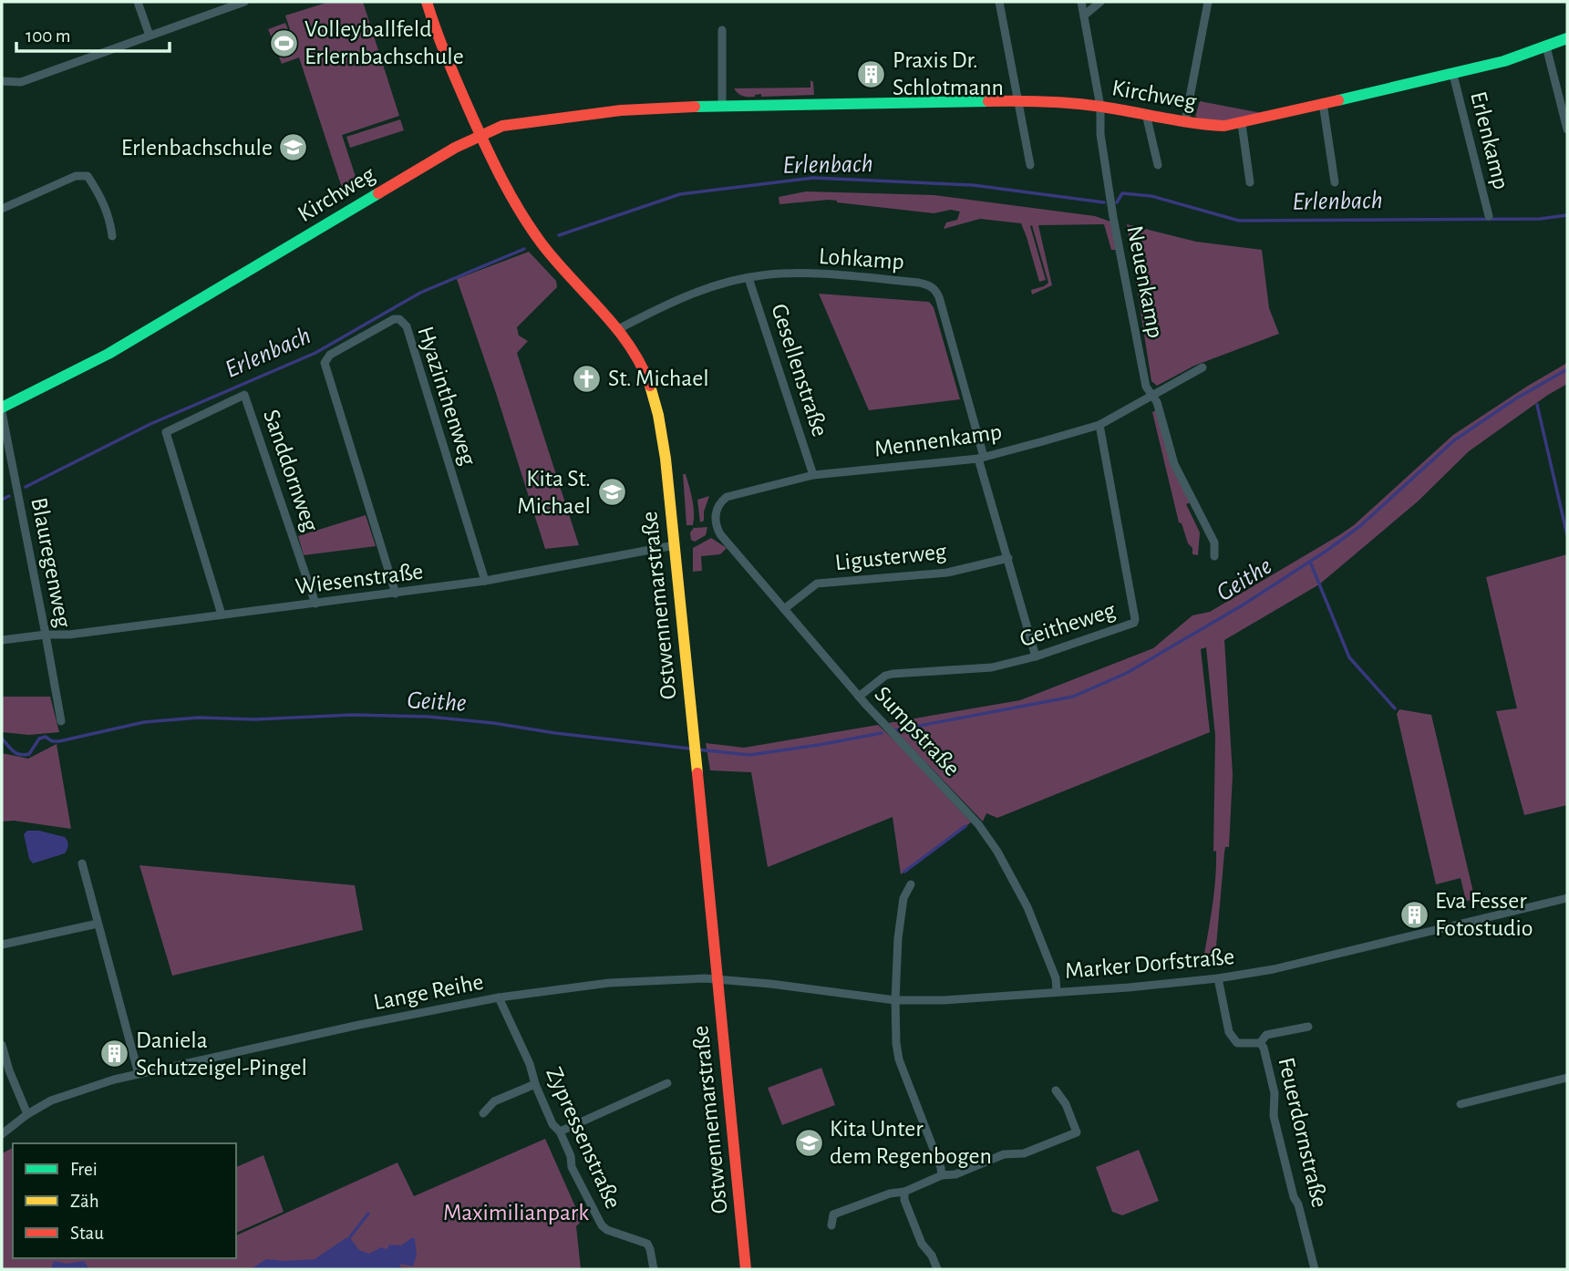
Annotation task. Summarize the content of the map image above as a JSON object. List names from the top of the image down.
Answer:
{
  "streets": {
    "street": [
      "Kirchweg",
      "Erlenkamp",
      "Lohkamp",
      "Neuenkamp",
      "Gesellenstraße",
      "Hyazinthenweg",
      "Mennenkamp",
      "Sanddornweg",
      "Ligusterweg",
      "Blauregenweg",
      "Wiesenstraße",
      "Ostwennemarstraße",
      "Geitheweg",
      "Sumpstraße",
      "Marker Dorfstraße",
      "Lange Reihe",
      "Feuerdornstraße",
      "Zypressenstraße"
    ]
  },
  "crossings": [
    ["Kirchweg", "Erlenkamp"],
    ["Kirchweg", "Neuenkamp"],
    ["Kirchweg", "Blauregenweg"],
    ["Kirchweg", "Ostwennemarstraße"],
    ["Lohkamp", "Gesellenstraße"],
    ["Lohkamp", "Mennenkamp"],
    ["Lohkamp", "Ligusterweg"],
    ["Lohkamp", "Ostwennemarstraße"],
    ["Lohkamp", "Geitheweg"],
    ["Neuenkamp", "Mennenkamp"],
    ["Gesellenstraße", "Mennenkamp"],
    ["Hyazinthenweg", "Wiesenstraße"],
    ["Mennenkamp", "Geitheweg"],
    ["Mennenkamp", "Sumpstraße"],
    ["Sanddornweg", "Wiesenstraße"],
    ["Ligusterweg", "Sumpstraße"],
    ["Blauregenweg", "Wiesenstraße"],
    ["Wiesenstraße", "Ostwennemarstraße"],
    ["Ostwennemarstraße", "Lange Reihe"],
    ["Geitheweg", "Sumpstraße"],
    ["Sumpstraße", "Marker Dorfstraße"],
    ["Marker Dorfstraße", "Lange Reihe"],
    ["Marker Dorfstraße", "Feuerdornstraße"],
    ["Lange Reihe", "Zypressenstraße"]
  ],
  "water": ["Erlenbach", "Geithe"],
  "parks": ["Maximilianpark"],
  "places": {
    "sports": ["Volleyballfeld Erlernbachschule"],
    "building": ["Praxis Dr. Schlotmann", "Eva Fesser Fotostudio", "Daniela Schutzeigel-Pingel"],
    "school or university": ["Erlenbachschule", "Kita St. Michael", "Kita Unter dem Regenbogen"],
    "church": ["St. Michael"]
  },
  "legend": ["Frei", "Zäh", "Stau"],
  "scale_bar": "100 m"
}
